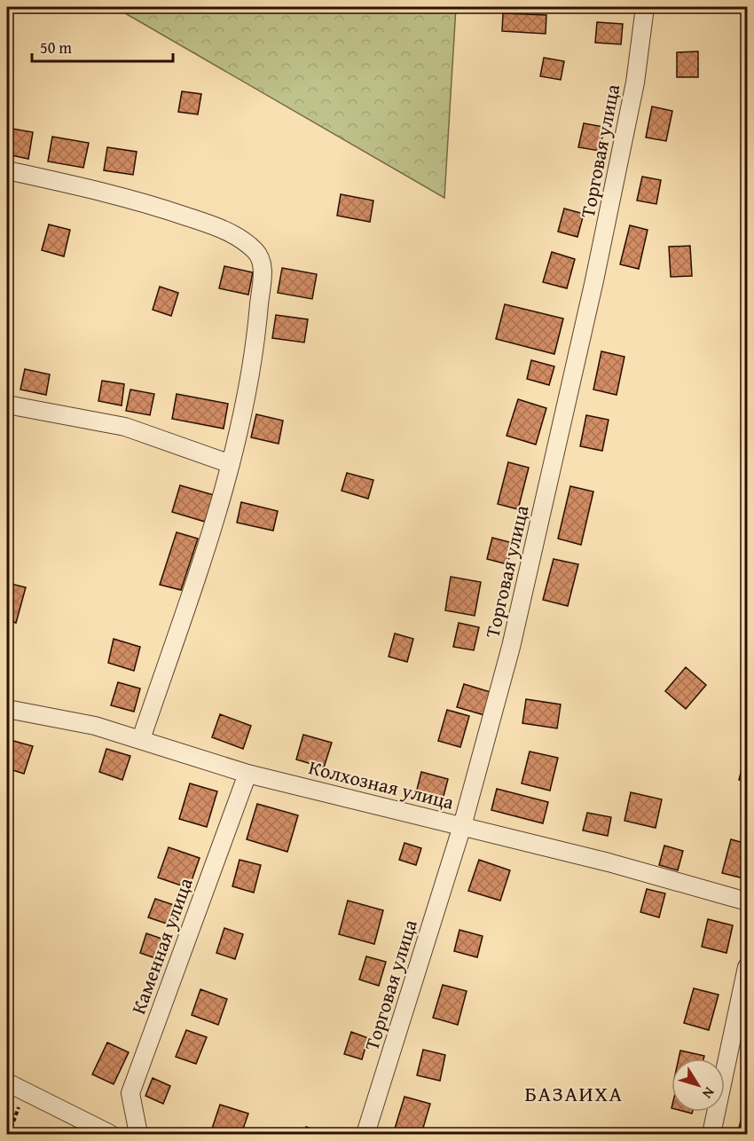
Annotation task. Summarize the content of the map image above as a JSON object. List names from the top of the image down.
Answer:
{
  "streets": {
    "street": ["Торговая улица", "Колхозная улица", "Каменная улица"]
  },
  "crossings": [
    ["Торговая улица", "Колхозная улица"],
    ["Колхозная улица", "Каменная улица"]
  ],
  "districts": ["БАЗАИХА"],
  "scale_bar": "50 m",
  "north": "bottom right"
}
